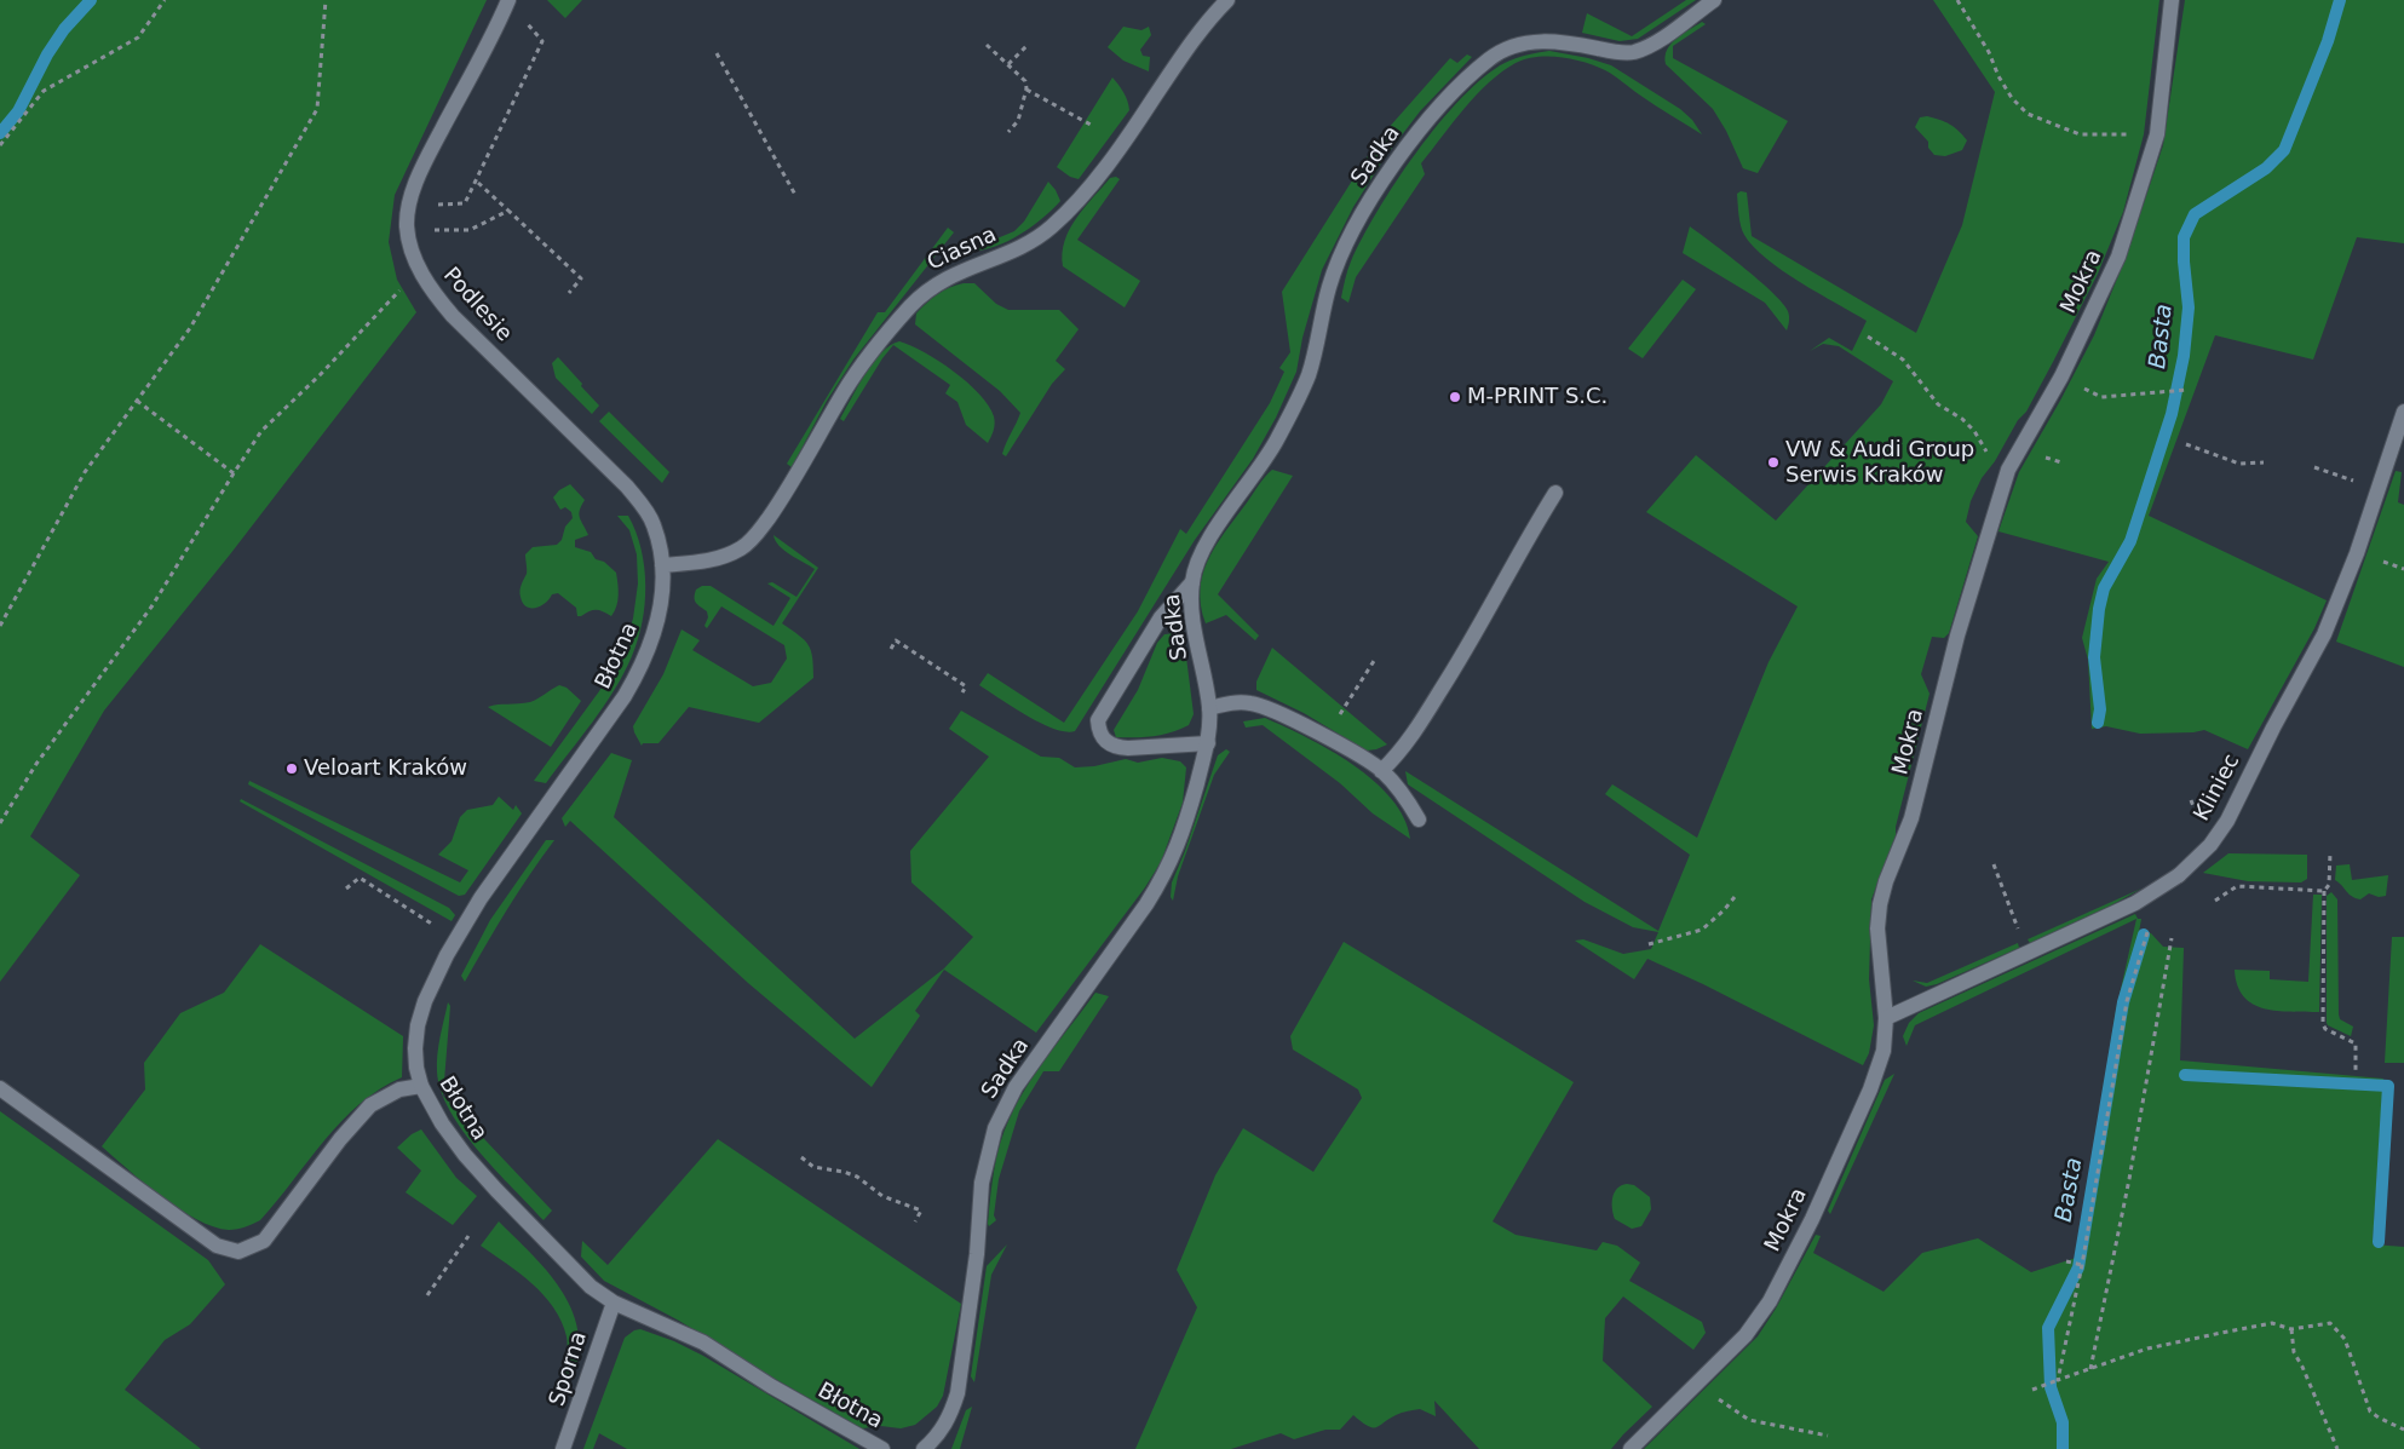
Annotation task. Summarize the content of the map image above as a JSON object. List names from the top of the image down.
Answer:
{
  "streets": {
    "street": [
      "Sadka",
      "Ciasna",
      "Mokra",
      "Podlesie",
      "Błotna",
      "Kliniec",
      "Sporna"
    ]
  },
  "crossings": [
    ["Ciasna", "Podlesie"],
    ["Ciasna", "Błotna"],
    ["Mokra", "Kliniec"],
    ["Podlesie", "Błotna"],
    ["Błotna", "Sporna"]
  ],
  "water": ["Basta"],
  "places": ["M-PRINT S.C.", "VW & Audi Group Serwis Kraków", "Veloart Kraków"]
}
